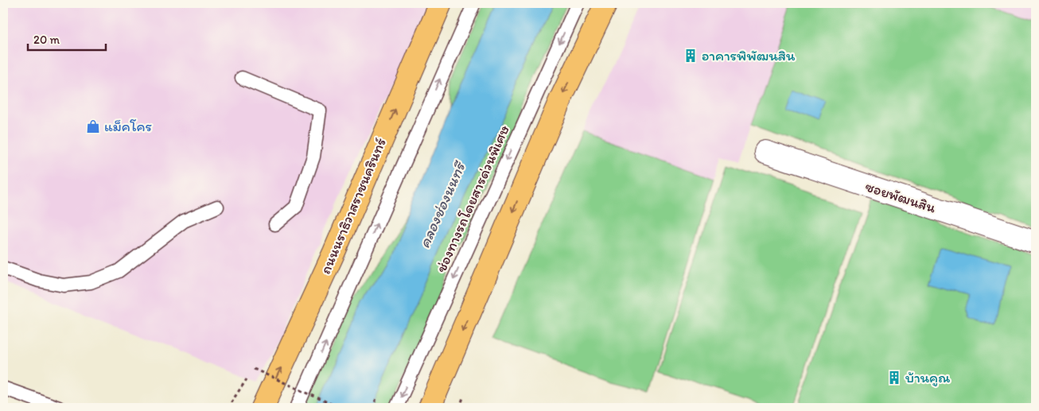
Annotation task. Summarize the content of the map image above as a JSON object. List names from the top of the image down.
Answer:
{
  "streets": {
    "main road": ["ถนนนราธิวาสราชนครินทร์"],
    "street": ["ซอยพัฒนสิน"],
    "lane": ["ช่องทางรถโดยสารด่วนพิเศษ"]
  },
  "water": ["คลองช่องนนทรี"],
  "places": {
    "building": ["อาคารพิพัฒนสิน", "บ้านคูณ"],
    "shop": ["แม็คโคร"]
  },
  "scale_bar": "20 m"
}
